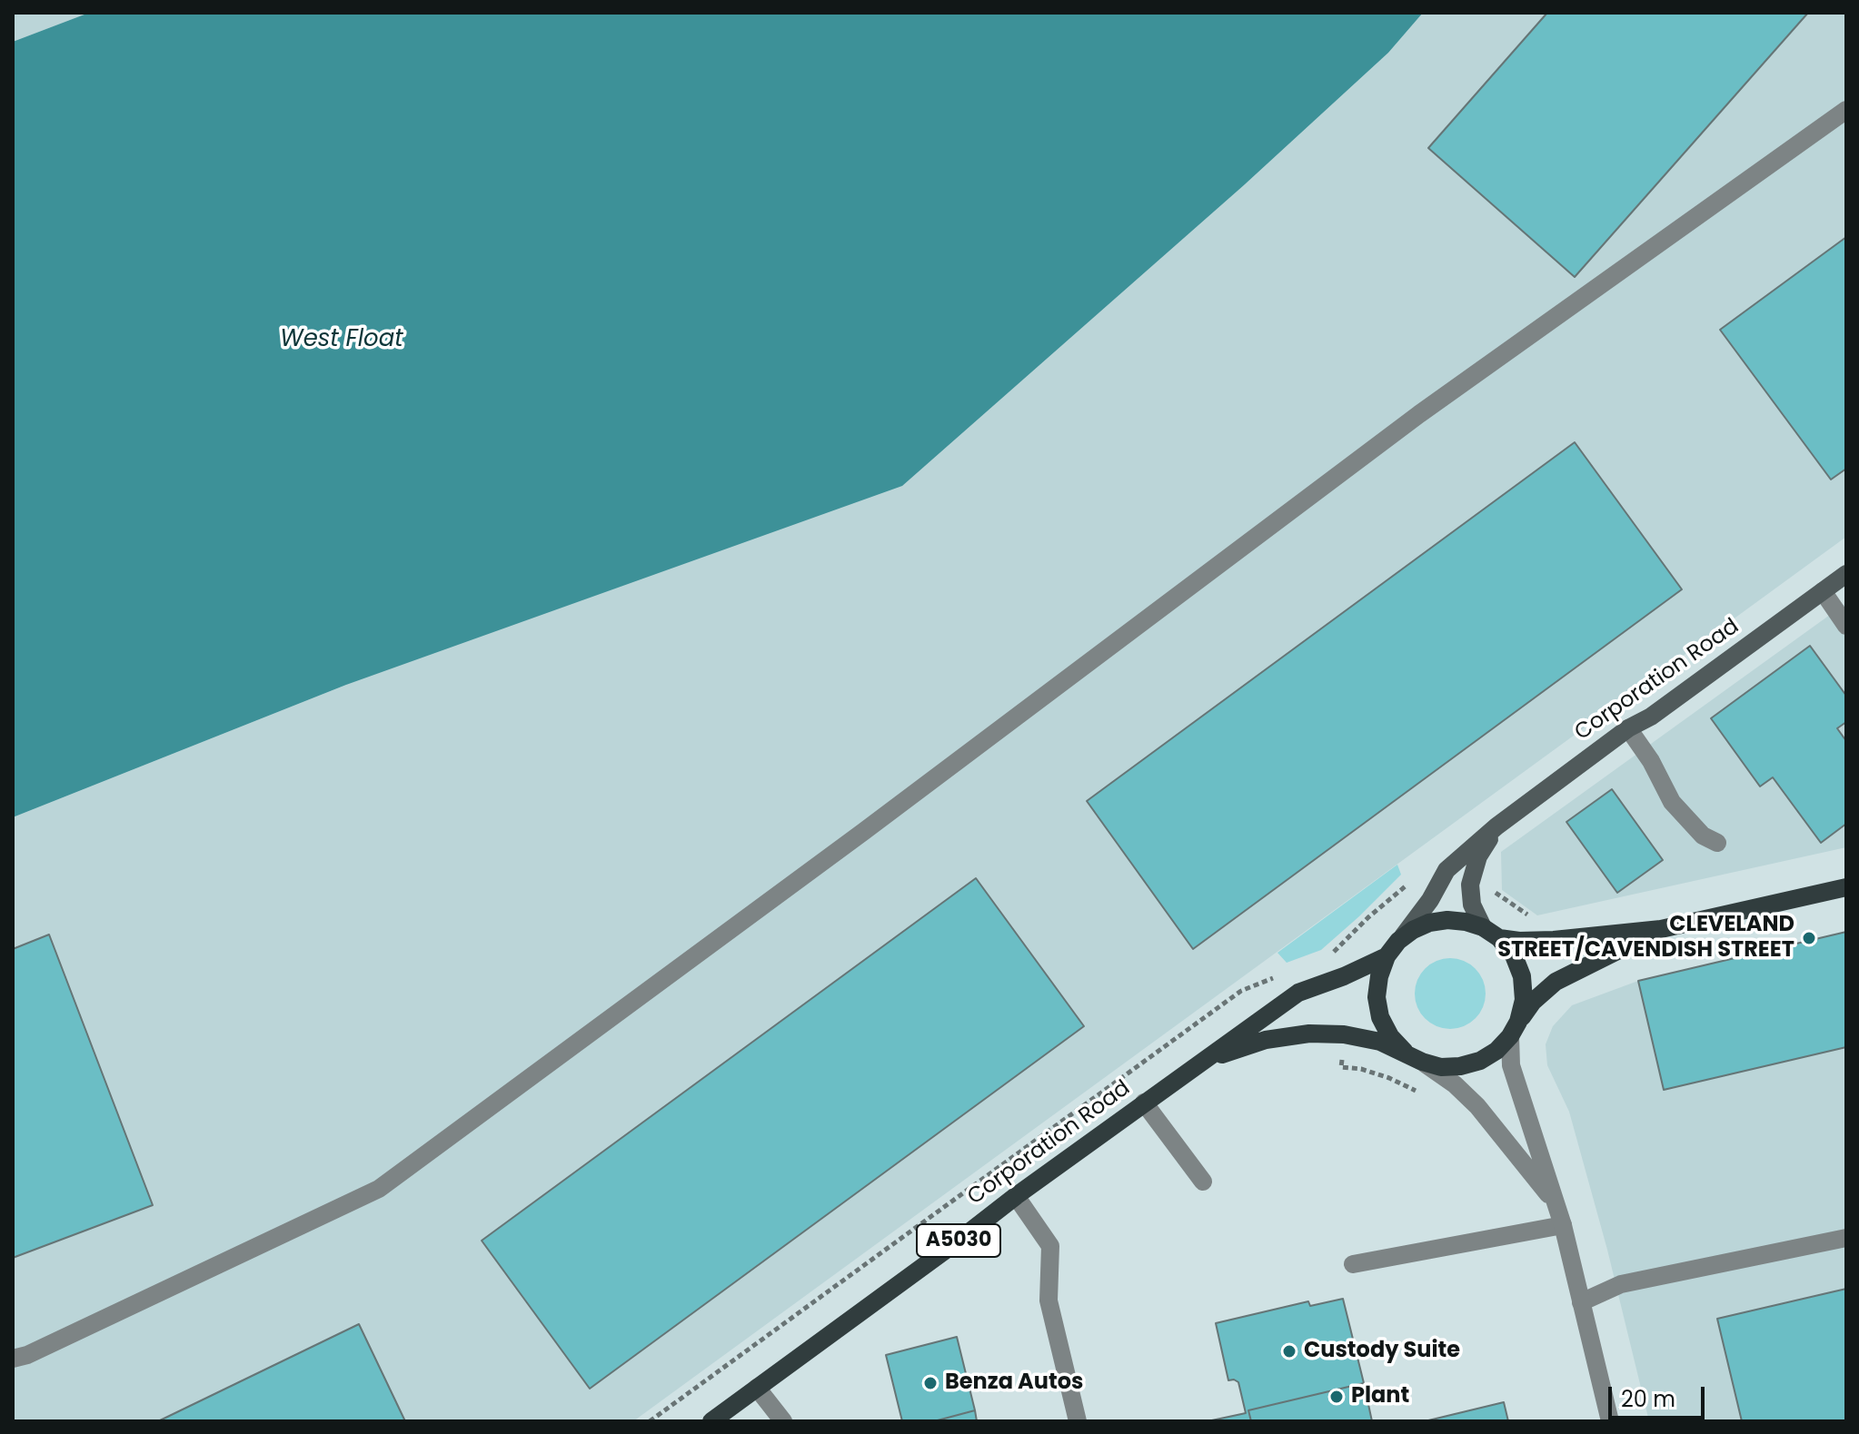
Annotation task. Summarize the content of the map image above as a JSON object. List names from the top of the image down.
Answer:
{
  "streets": {
    "main road": ["Corporation Road", "A5030"]
  },
  "water": ["West Float"],
  "places": [
    "CLEVELAND STREET/CAVENDISH STREET",
    "Custody Suite",
    "Benza Autos",
    "Plant"
  ],
  "scale_bar": "20 m"
}
